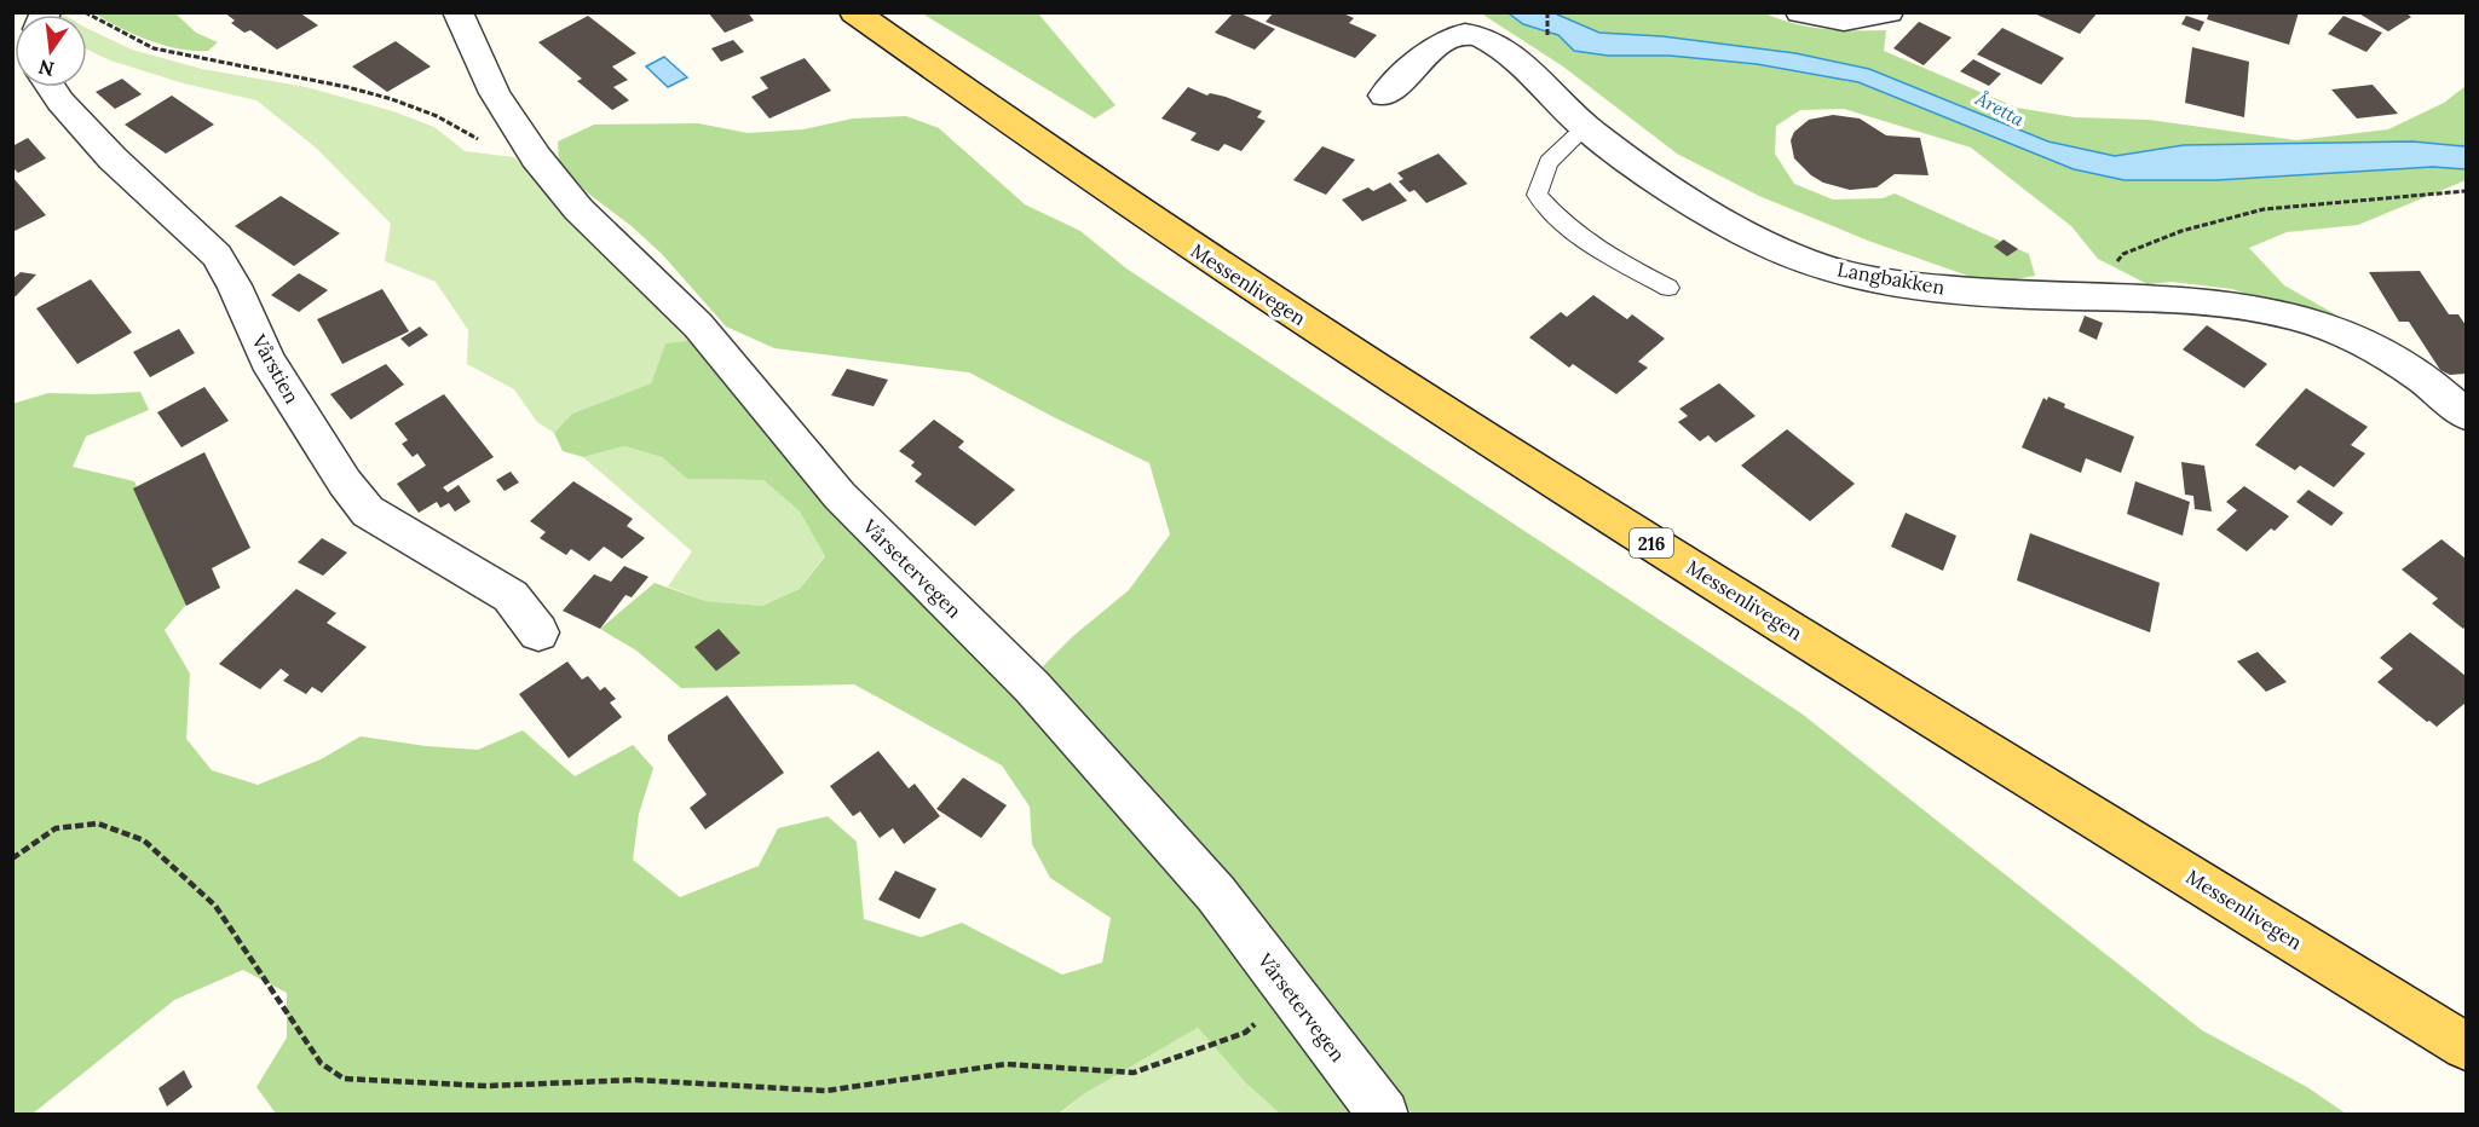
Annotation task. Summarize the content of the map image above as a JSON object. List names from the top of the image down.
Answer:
{
  "streets": {
    "main road": ["Messenlivegen", "216"],
    "street": ["Langbakken", "Vårstien", "Vårsetervegen"]
  },
  "water": ["Åretta"],
  "north": "bottom"
}
